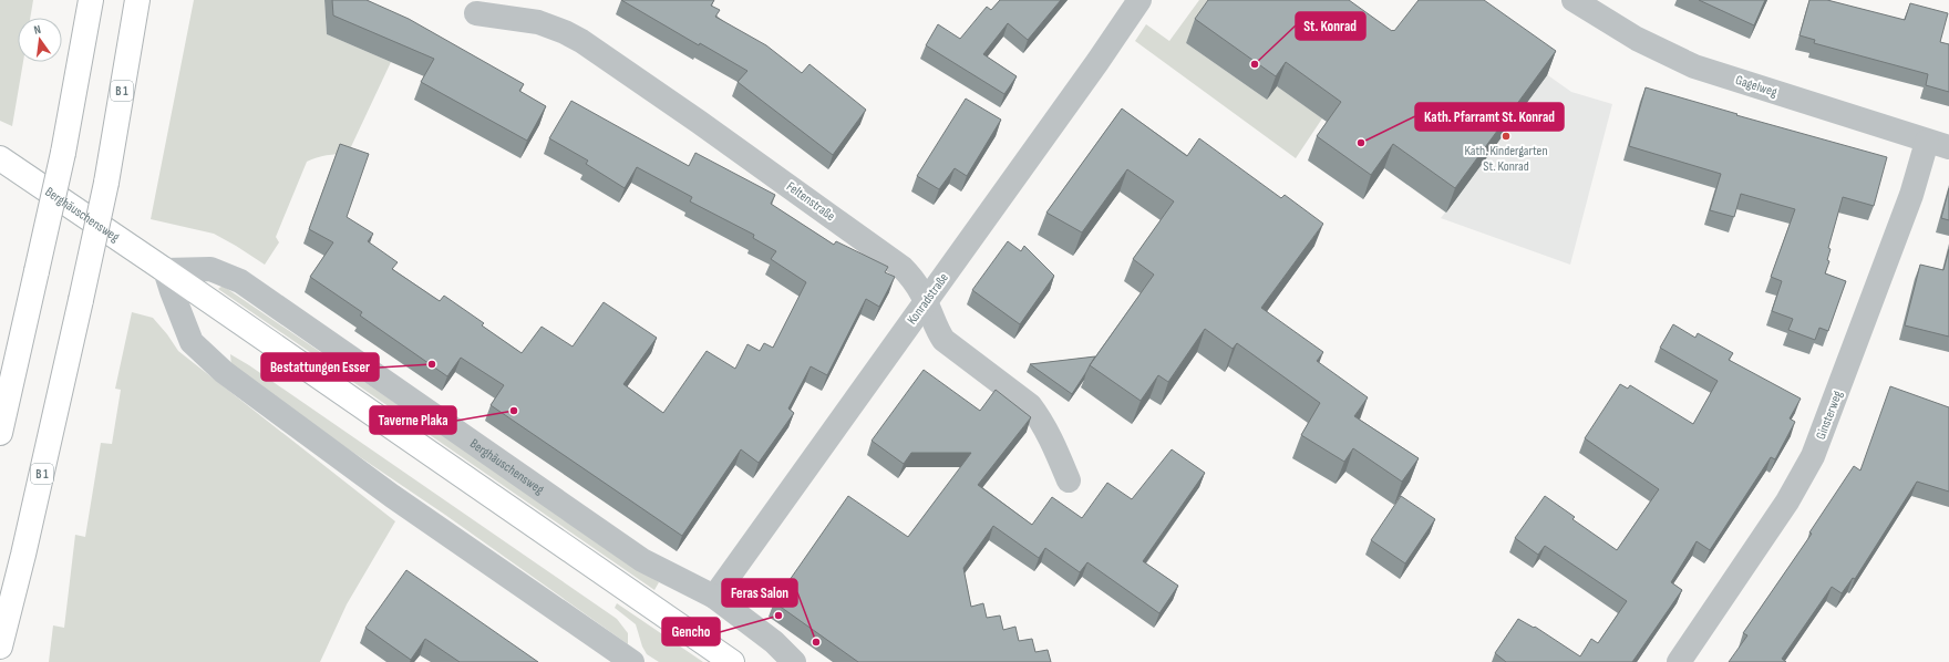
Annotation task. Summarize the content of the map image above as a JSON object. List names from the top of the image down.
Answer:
{
  "streets": {
    "main road": ["B 1", "Berghäuschensweg"],
    "street": [
      "Gagelweg",
      "Feltenstraße",
      "Konradstraße",
      "Ginsterweg"
    ]
  },
  "crossings": [
    ["Gagelweg", "Ginsterweg"],
    ["Feltenstraße", "Konradstraße"],
    ["Berghäuschensweg", "Konradstraße"]
  ],
  "places": [
    "St. Konrad",
    "Kath. Kindergarten St. Konrad",
    "Kath. Pfarramt St. Konrad",
    "Bestattungen Esser",
    "Taverne Plaka",
    "Gencho",
    "Feras Salon"
  ],
  "north": "top"
}
